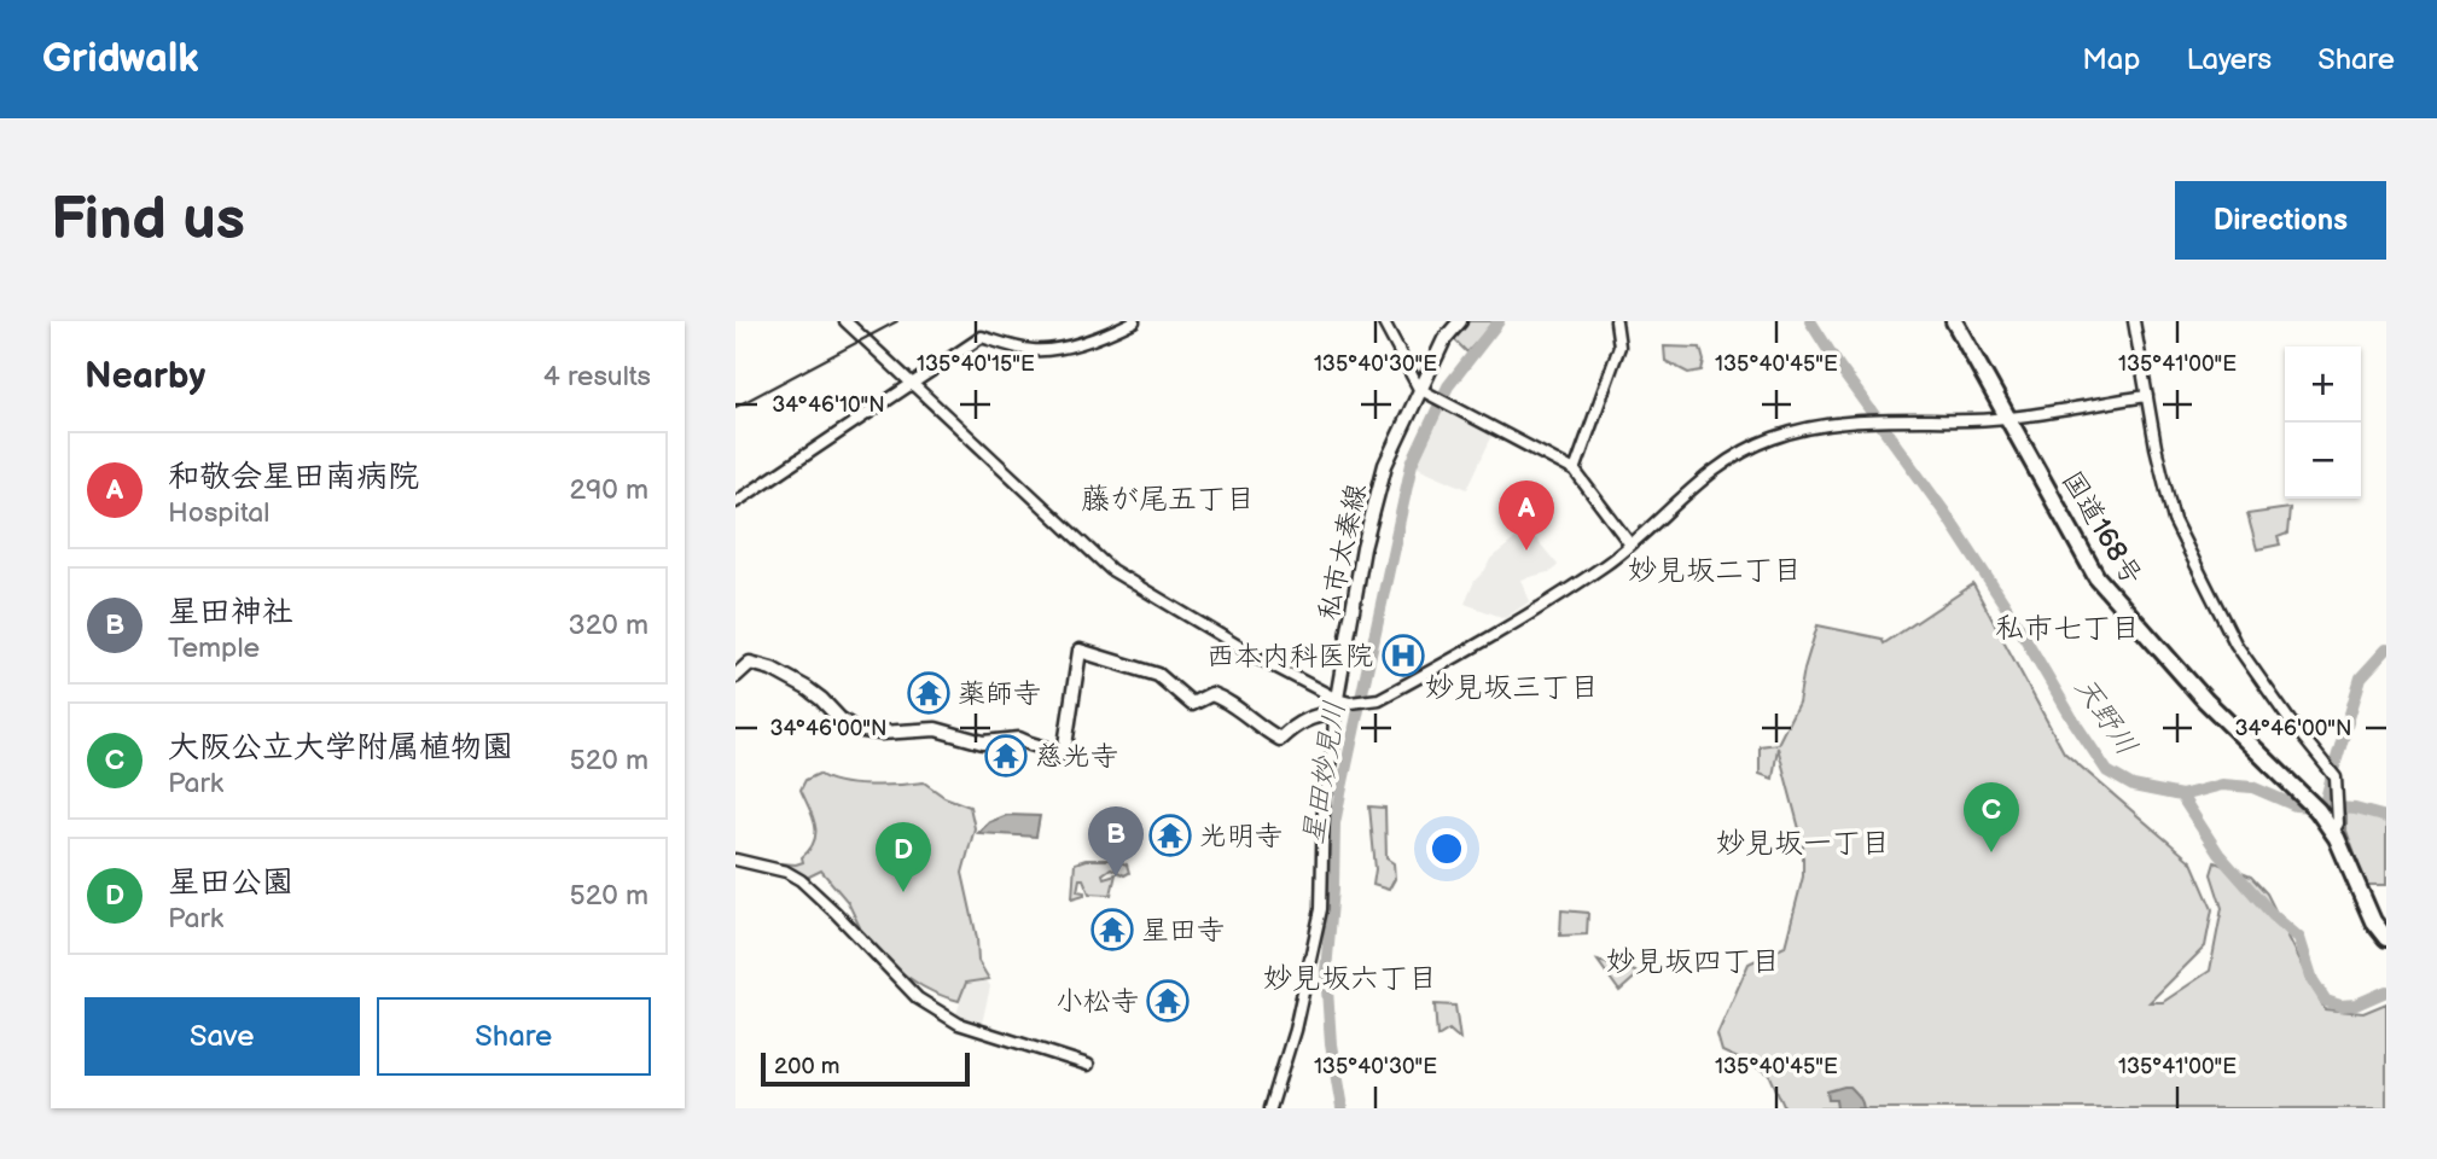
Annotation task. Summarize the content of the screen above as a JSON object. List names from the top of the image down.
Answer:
{
  "streets": {
    "highway": ["国道168号"],
    "main road": ["私市太秦線"]
  },
  "districts": [
    "藤が尾五丁目",
    "妙見坂二丁目",
    "私市七丁目",
    "妙見坂三丁目",
    "妙見坂一丁目",
    "妙見坂四丁目",
    "妙見坂六丁目"
  ],
  "water": ["天野川", "星田妙見川"],
  "places": {
    "hospital": ["西本内科医院"],
    "temple": [
      "薬師寺",
      "慈光寺",
      "光明寺",
      "星田寺",
      "小松寺"
    ]
  },
  "scale_bar": "200 m",
  "page": {
    "header": "Gridwalk",
    "nav": ["Map", "Layers", "Share"],
    "buttons": [
      "Directions",
      ["Save", "Share"]
    ],
    "title": "Find us",
    "heading": ["Nearby", "4 results"],
    "map_buttons": ["+", "−"],
    "list": [
      {
        "mark": "A",
        "name": "和敬会星田南病院",
        "note": "Hospital",
        "value": "290 m"
      },
      {
        "mark": "B",
        "name": "星田神社",
        "note": "Temple",
        "value": "320 m"
      },
      {
        "mark": "C",
        "name": "大阪公立大学附属植物園",
        "note": "Park",
        "value": "520 m"
      },
      {
        "mark": "D",
        "name": "星田公園",
        "note": "Park",
        "value": "520 m"
      }
    ],
    "pins": [
      "A",
      "C",
      "B",
      "D"
    ],
    "scale": "200 m"
  },
  "coordinates": [
    "135°40'15\"E",
    "135°40'30\"E",
    "135°40'45\"E",
    "135°41'00\"E",
    "34°46'10\"N",
    "34°46'00\"N"
  ]
}
